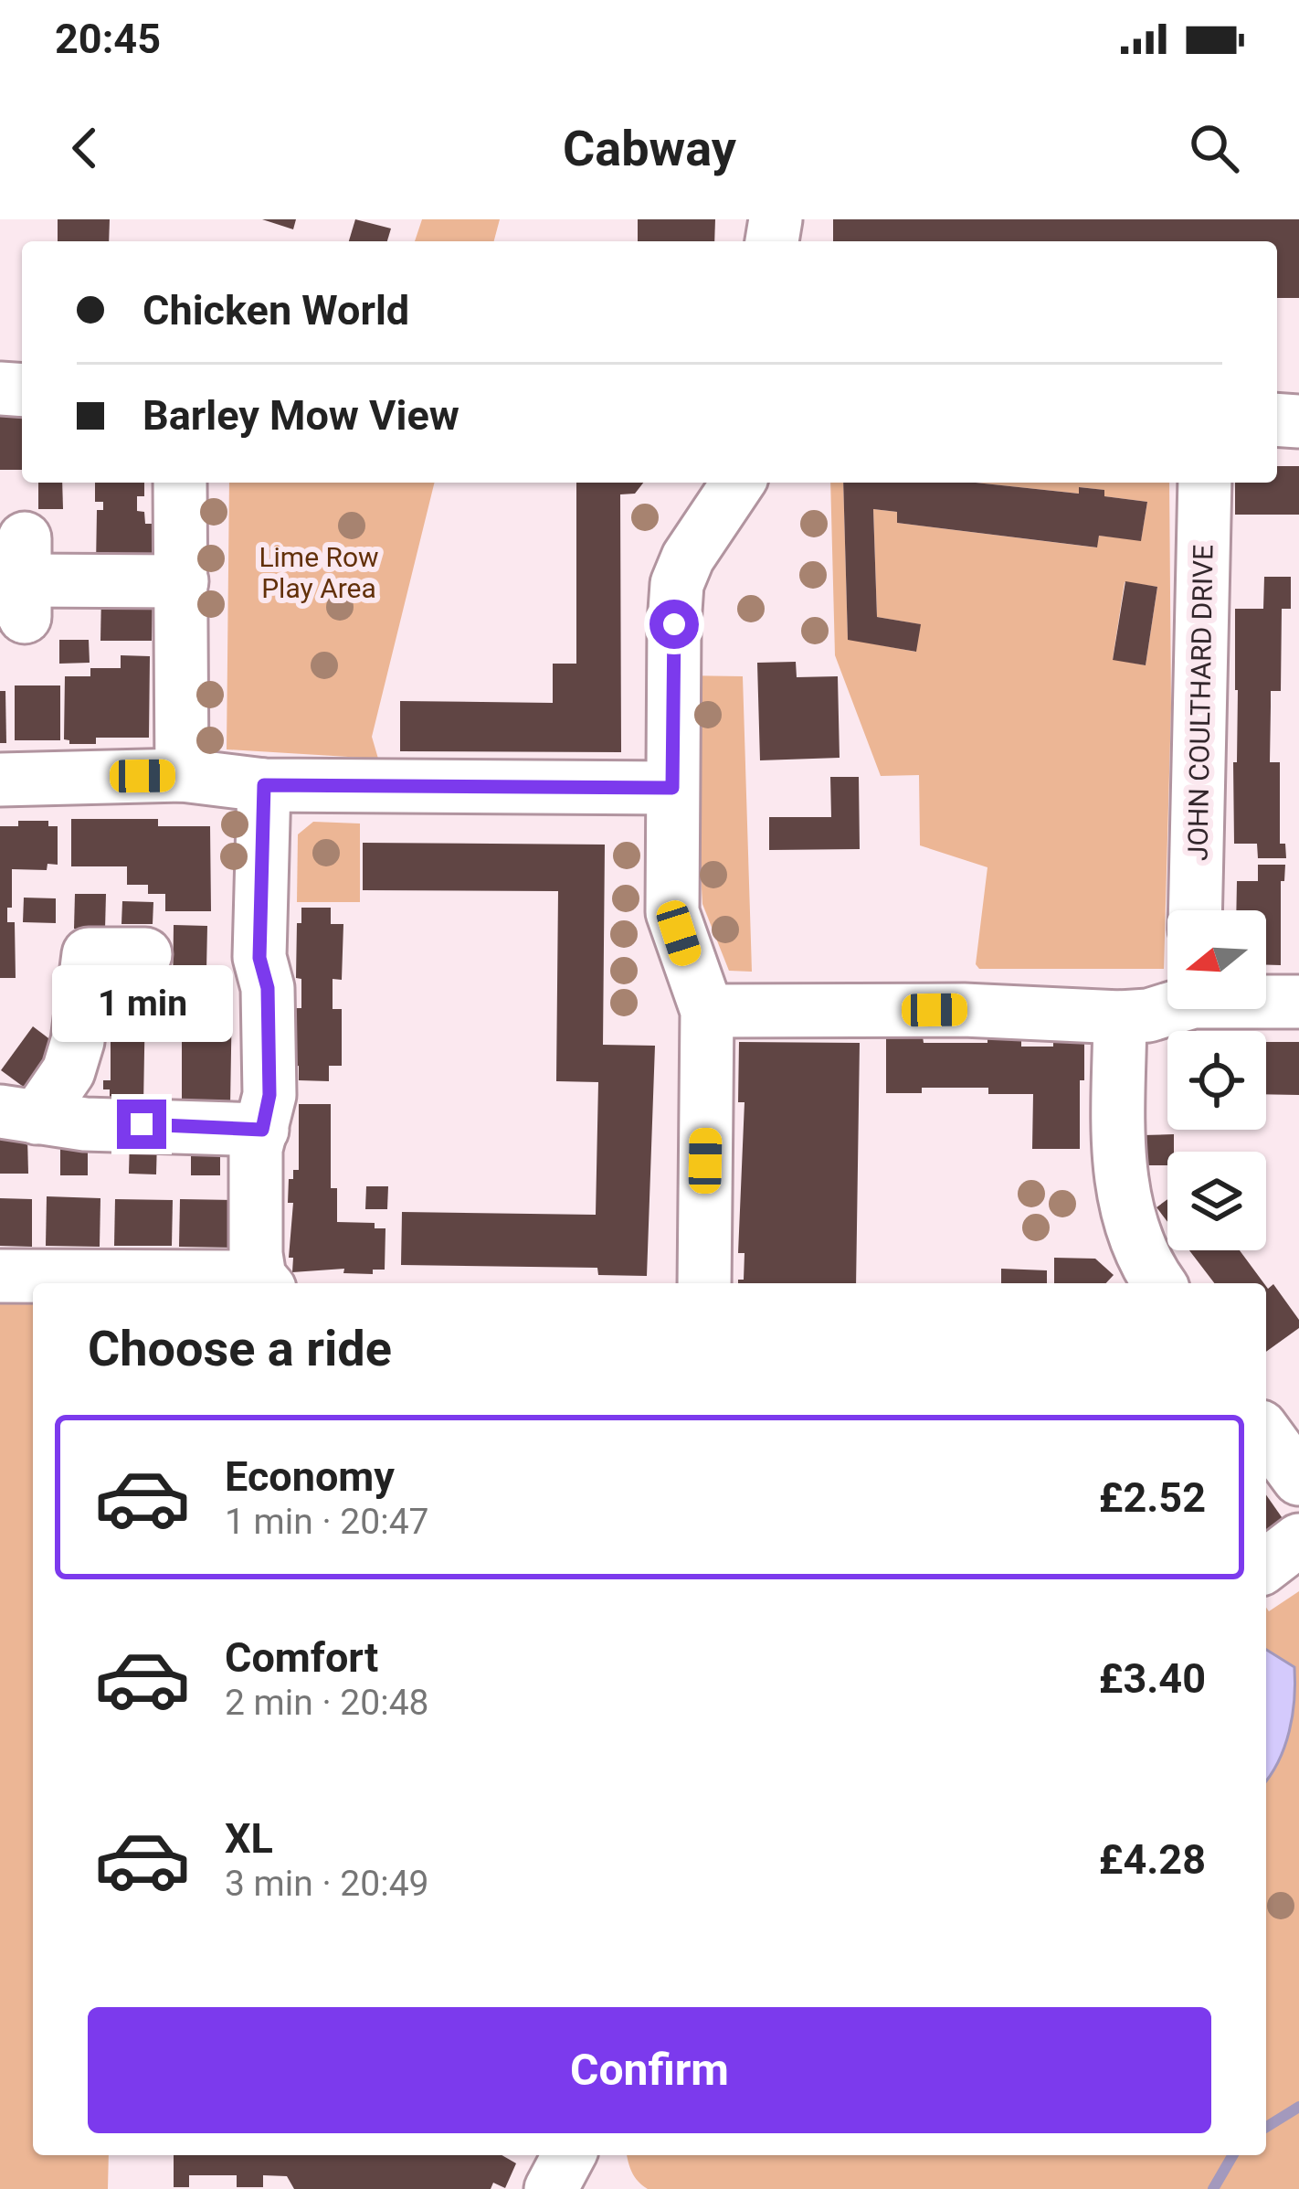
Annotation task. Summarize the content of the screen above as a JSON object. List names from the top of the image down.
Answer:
{
  "streets": {
    "street": ["JOHN COULTHARD DRIVE"]
  },
  "parks": ["Lime Row Play Area"],
  "north": "left",
  "page": {
    "status": "20:45",
    "header": "Cabway",
    "banner": ["Chicken World", "Barley Mow View"],
    "bubble": "1 min",
    "heading": "Choose a ride",
    "list": [
      {
        "name": "Economy",
        "note": "1 min · 20:47",
        "value": "£2.52"
      },
      {
        "name": "Comfort",
        "note": "2 min · 20:48",
        "value": "£3.40"
      },
      {
        "name": "XL",
        "note": "3 min · 20:49",
        "value": "£4.28"
      }
    ],
    "buttons": "Confirm"
  }
}
